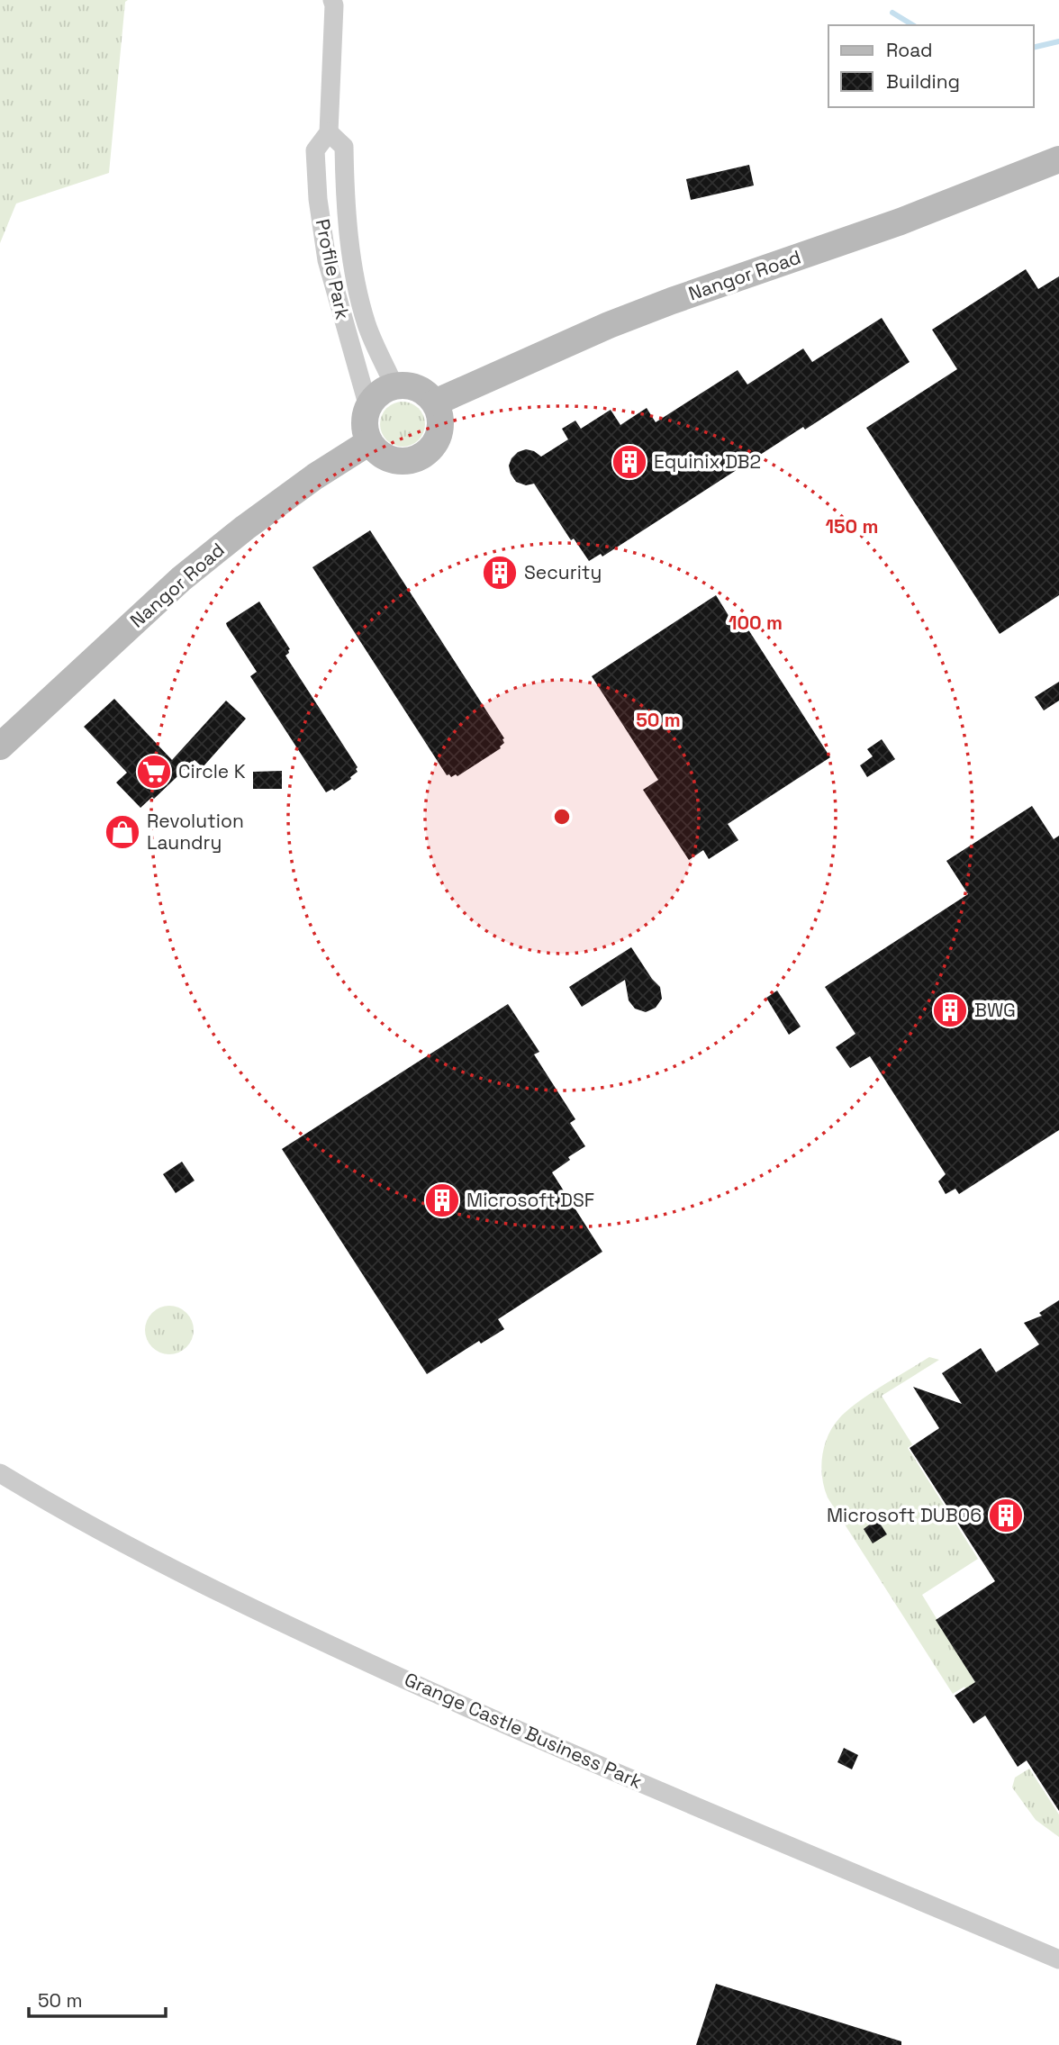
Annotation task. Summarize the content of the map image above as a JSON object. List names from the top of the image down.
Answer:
{
  "streets": {
    "main road": ["Nangor Road"],
    "street": ["Profile Park", "Grange Castle Business Park"]
  },
  "crossings": [
    ["Profile Park", "Nangor Road"]
  ],
  "places": {
    "building": [
      "Equinix DB2",
      "Security",
      "BWG",
      "Microsoft DSF",
      "Microsoft DUB06"
    ],
    "supermarket": ["Circle K"],
    "shop": ["Revolution Laundry"]
  },
  "legend": ["Road", "Building"],
  "scale_bar": "50 m",
  "rings": ["150 m", "100 m", "50 m"]
}
